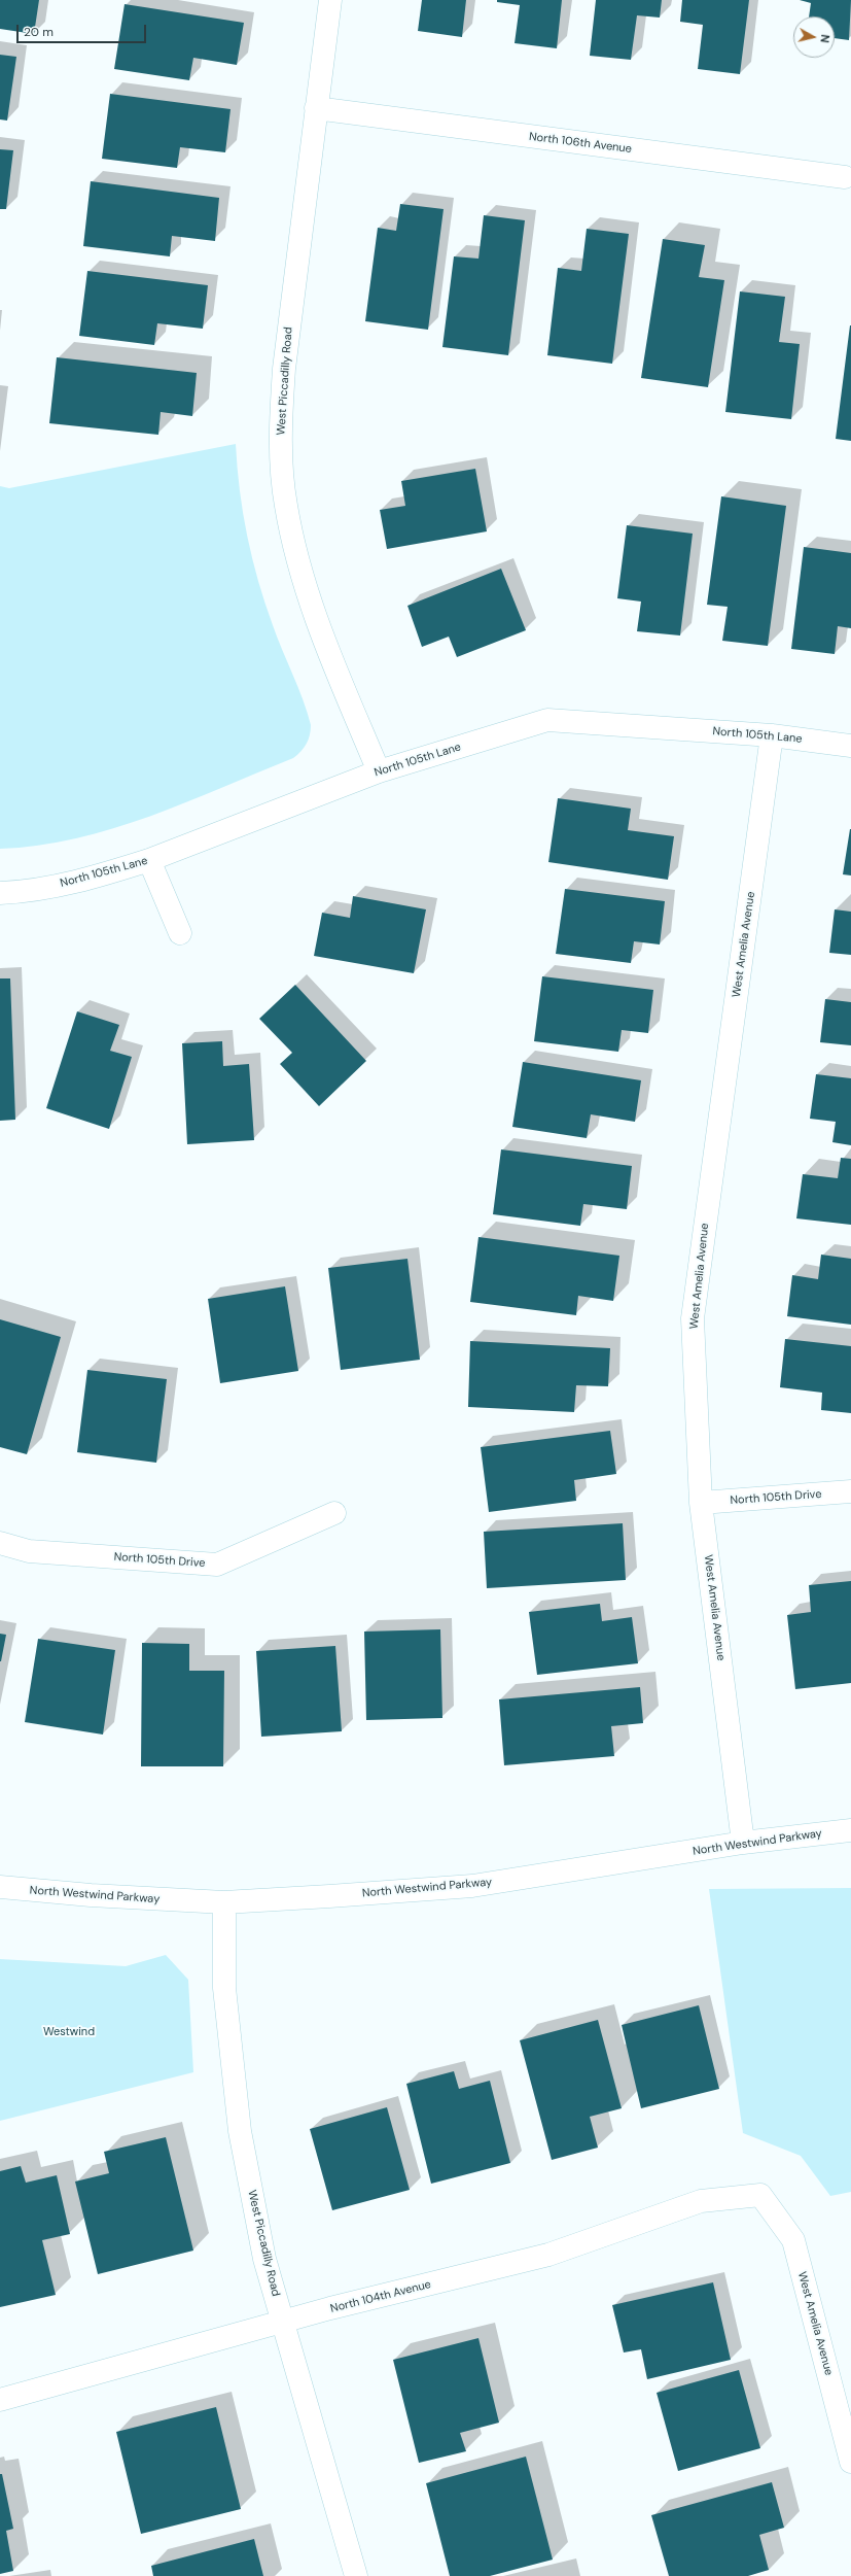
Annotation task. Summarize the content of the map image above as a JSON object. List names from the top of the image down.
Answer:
{
  "streets": {
    "street": [
      "North 106th Avenue",
      "West Piccadilly Road",
      "North 105th Lane",
      "West Amelia Avenue",
      "North 105th Drive",
      "North Westwind Parkway",
      "North 104th Avenue"
    ]
  },
  "crossings": [
    ["North 106th Avenue", "West Piccadilly Road"],
    ["West Piccadilly Road", "North 105th Lane"],
    ["West Piccadilly Road", "North Westwind Parkway"],
    ["West Piccadilly Road", "North 104th Avenue"],
    ["North 105th Lane", "West Amelia Avenue"],
    ["West Amelia Avenue", "North 105th Drive"],
    ["West Amelia Avenue", "North Westwind Parkway"],
    ["West Amelia Avenue", "North 104th Avenue"]
  ],
  "parks": ["Westwind"],
  "scale_bar": "20 m",
  "north": "right"
}
